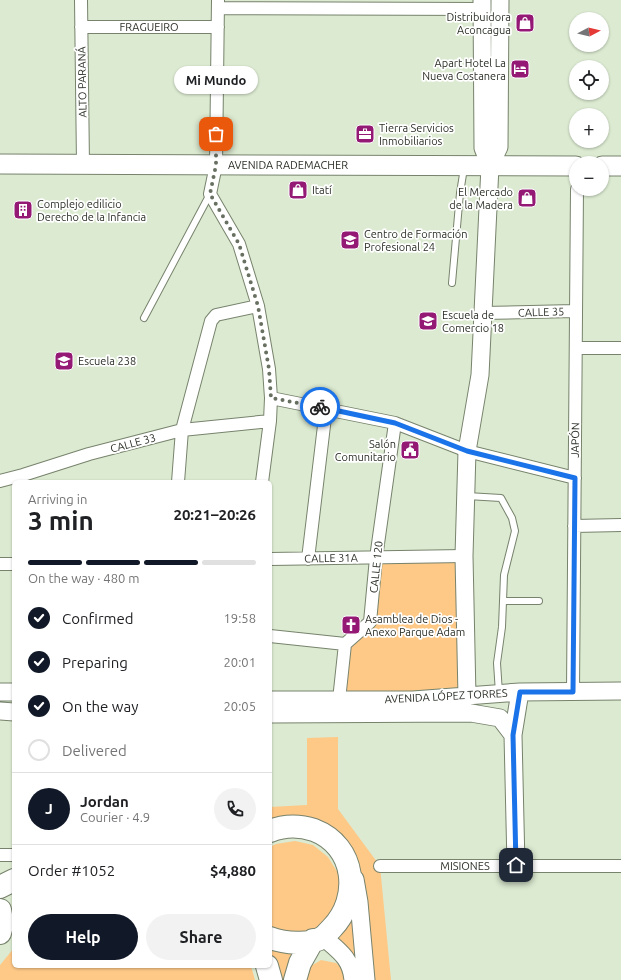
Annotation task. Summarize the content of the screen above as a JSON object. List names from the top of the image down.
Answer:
{
  "streets": {
    "main road": ["AVENIDA RADEMACHER", "AVENIDA LÓPEZ TORRES"],
    "street": [
      "FRAGUEIRO",
      "ALTO PARANÁ",
      "CALLE 35",
      "JAPÓN",
      "CALLE 33",
      "CALLE 31A",
      "CALLE 120",
      "MISIONES"
    ]
  },
  "crossings": [
    ["FRAGUEIRO", "ALTO PARANÁ"],
    ["ALTO PARANÁ", "AVENIDA RADEMACHER"],
    ["CALLE 35", "JAPÓN"],
    ["JAPÓN", "AVENIDA LÓPEZ TORRES"],
    ["CALLE 31A", "CALLE 120"]
  ],
  "places": {
    "shop": ["Distribuidora Aconcagua", "Itatí", "El Mercado de la Madera"],
    "hotel": ["Apart Hotel La Nueva Costanera"],
    "other": ["Mi Mundo"],
    "office": ["Tierra Servicios Inmobiliarios"],
    "building": ["Complejo edilicio Derecho de la Infancia"],
    "school or university": ["Centro de Formación Profesional 24", "Escuela de Comercio 18", "Escuela 238"],
    "public building": ["Salón Comunitario"],
    "church": ["Asamblea de Dios - Anexo Parque Adam"]
  },
  "north": "right",
  "page": {
    "map_buttons": ["+", "−"],
    "bubble": "Mi Mundo",
    "heading": ["3 min", "Arriving in", "20:21–20:26"],
    "panel": [
      "Jordan",
      "Courier · 4.9",
      "Order #1052",
      "$4,880"
    ],
    "bar": "On the way · 480 m",
    "list": [
      ["Confirmed", "19:58"],
      ["Preparing", "20:01"],
      ["On the way", "20:05"],
      "Delivered"
    ],
    "round": "J",
    "buttons": ["Help", "Share"]
  }
}
